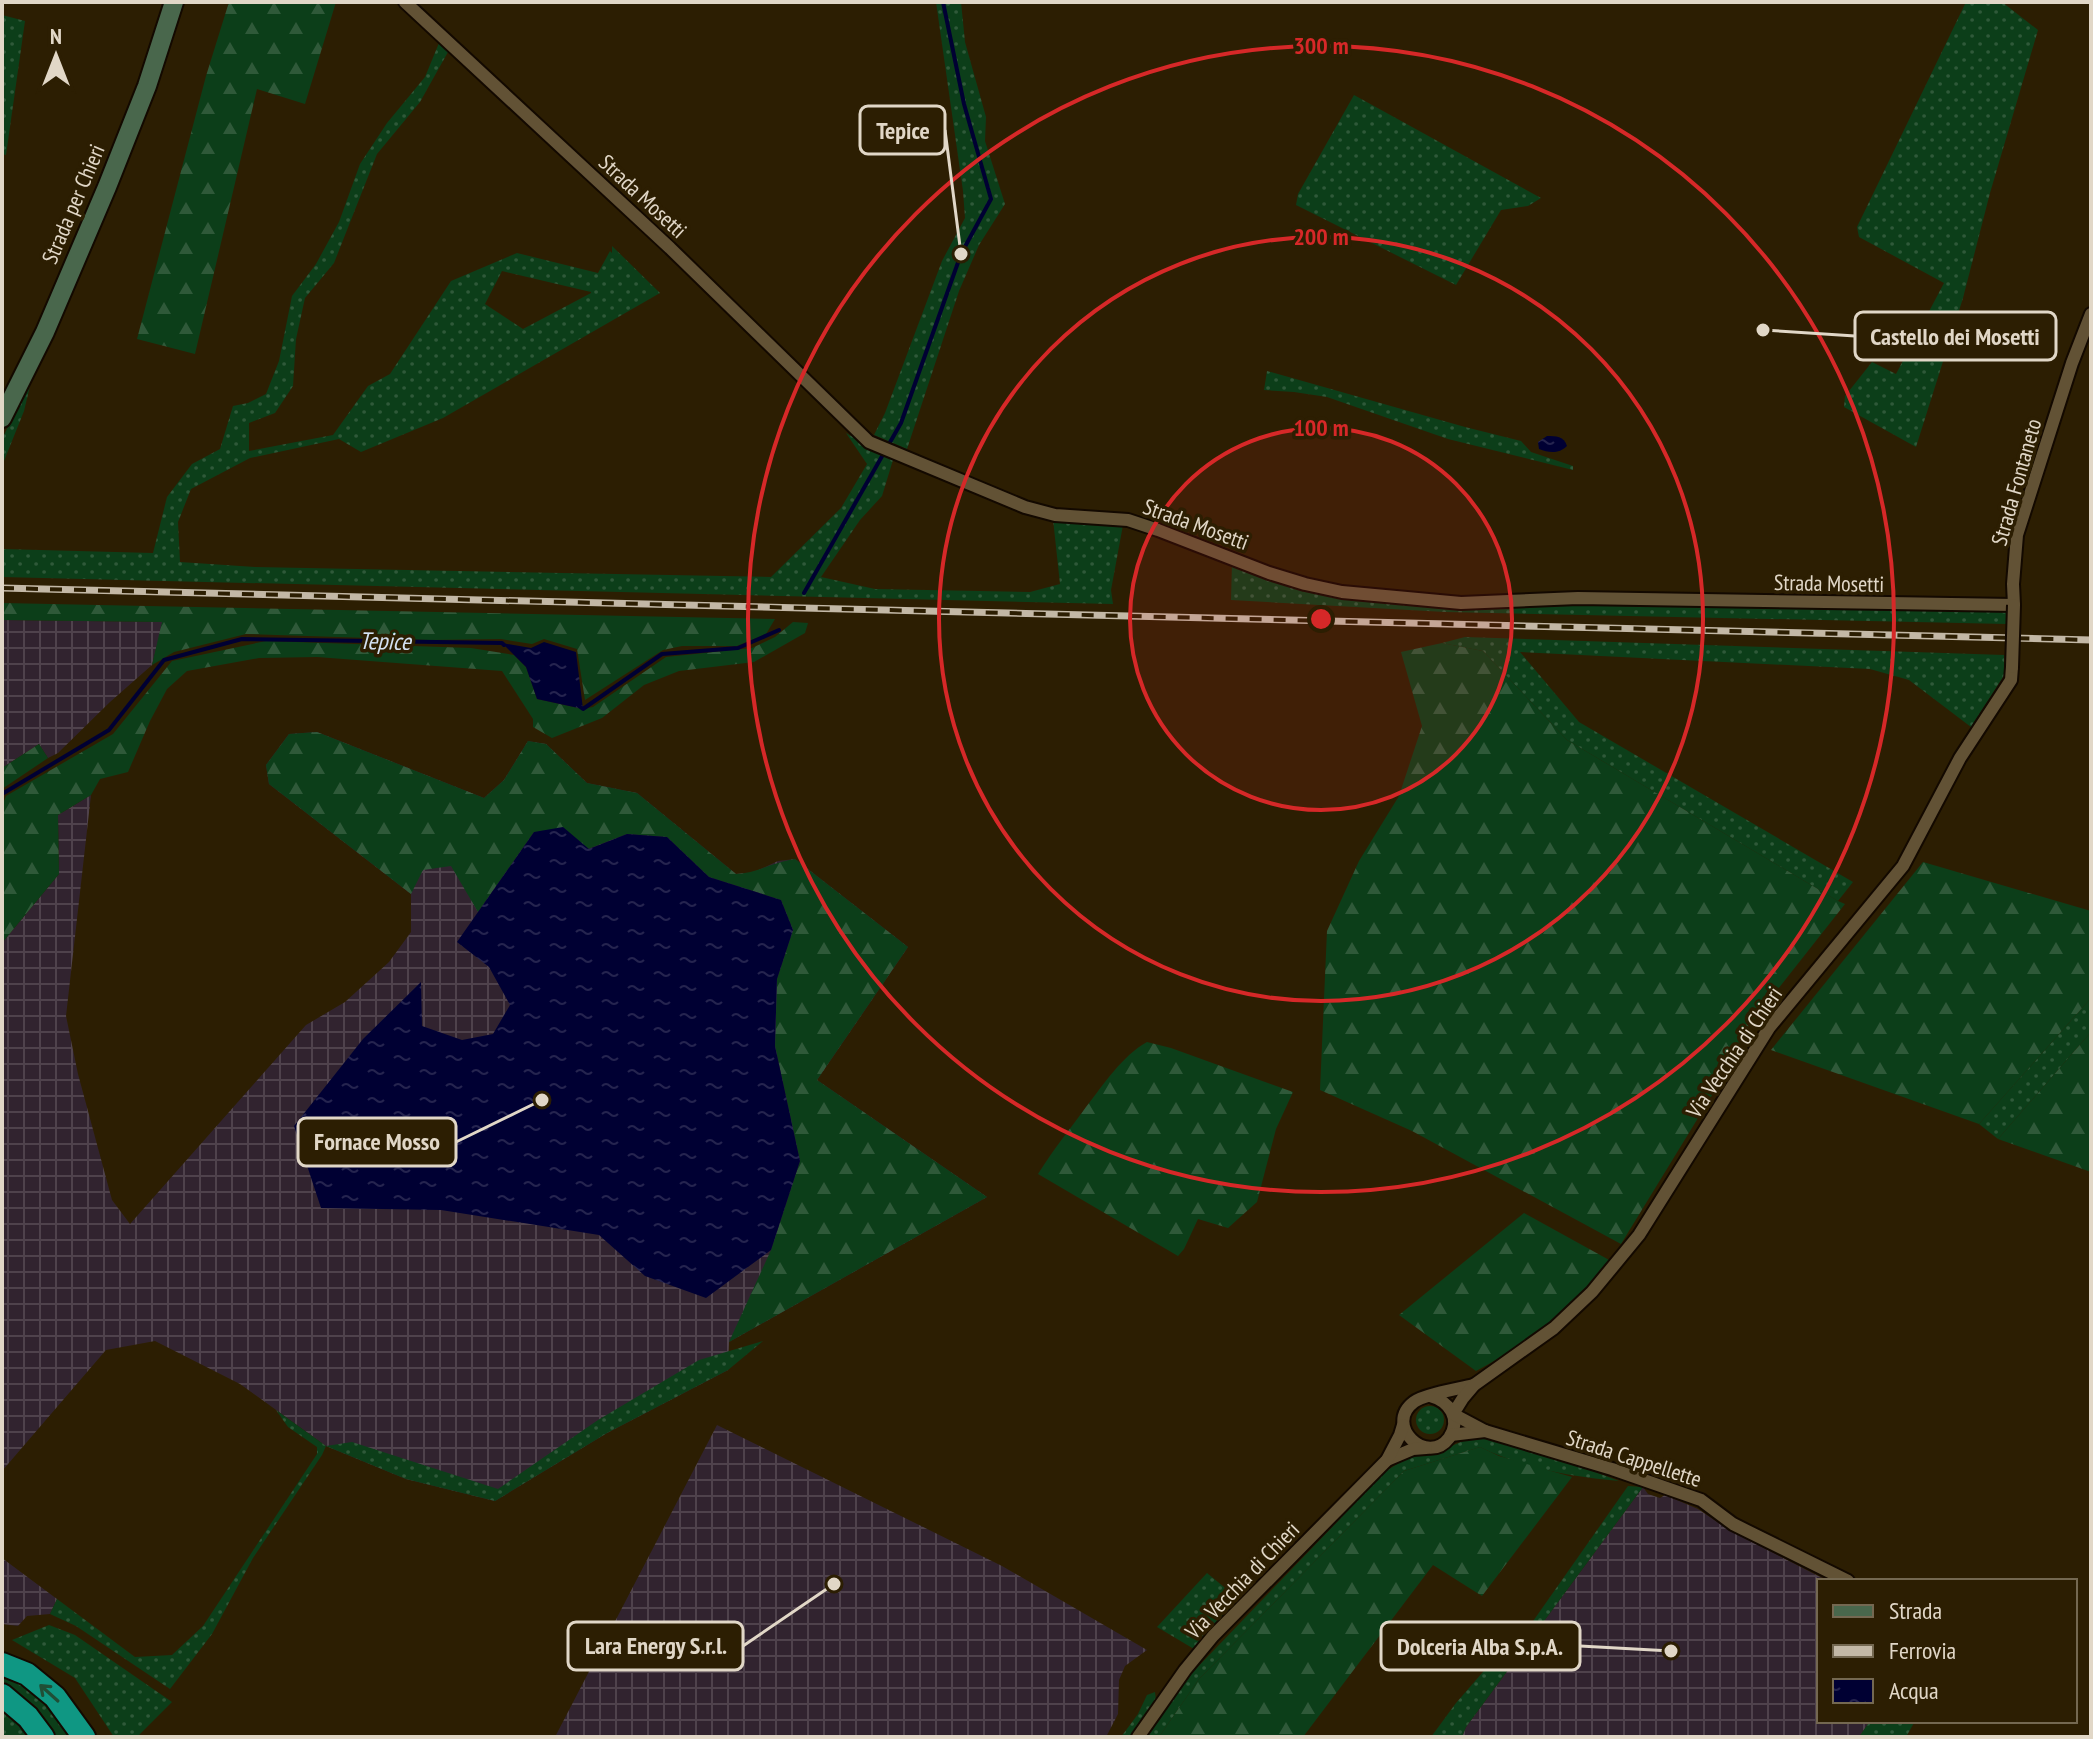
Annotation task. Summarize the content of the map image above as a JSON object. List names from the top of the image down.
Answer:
{
  "streets": {
    "main road": ["Strada per Chieri"],
    "street": [
      "Strada Mosetti",
      "Strada Fontaneto",
      "Via Vecchia di Chieri",
      "Strada Cappellette"
    ]
  },
  "crossings": [
    ["Strada Mosetti", "Strada Fontaneto"],
    ["Strada Fontaneto", "Via Vecchia di Chieri"],
    ["Via Vecchia di Chieri", "Strada Cappellette"]
  ],
  "water": ["Tepice"],
  "places": [
    "Tepice",
    "Castello dei Mosetti",
    "Fornace Mosso",
    "Lara Energy S.r.l.",
    "Dolceria Alba S.p.A."
  ],
  "legend": ["Strada", "Ferrovia", "Acqua"],
  "north": "top",
  "rings": ["300 m", "200 m", "100 m"]
}
